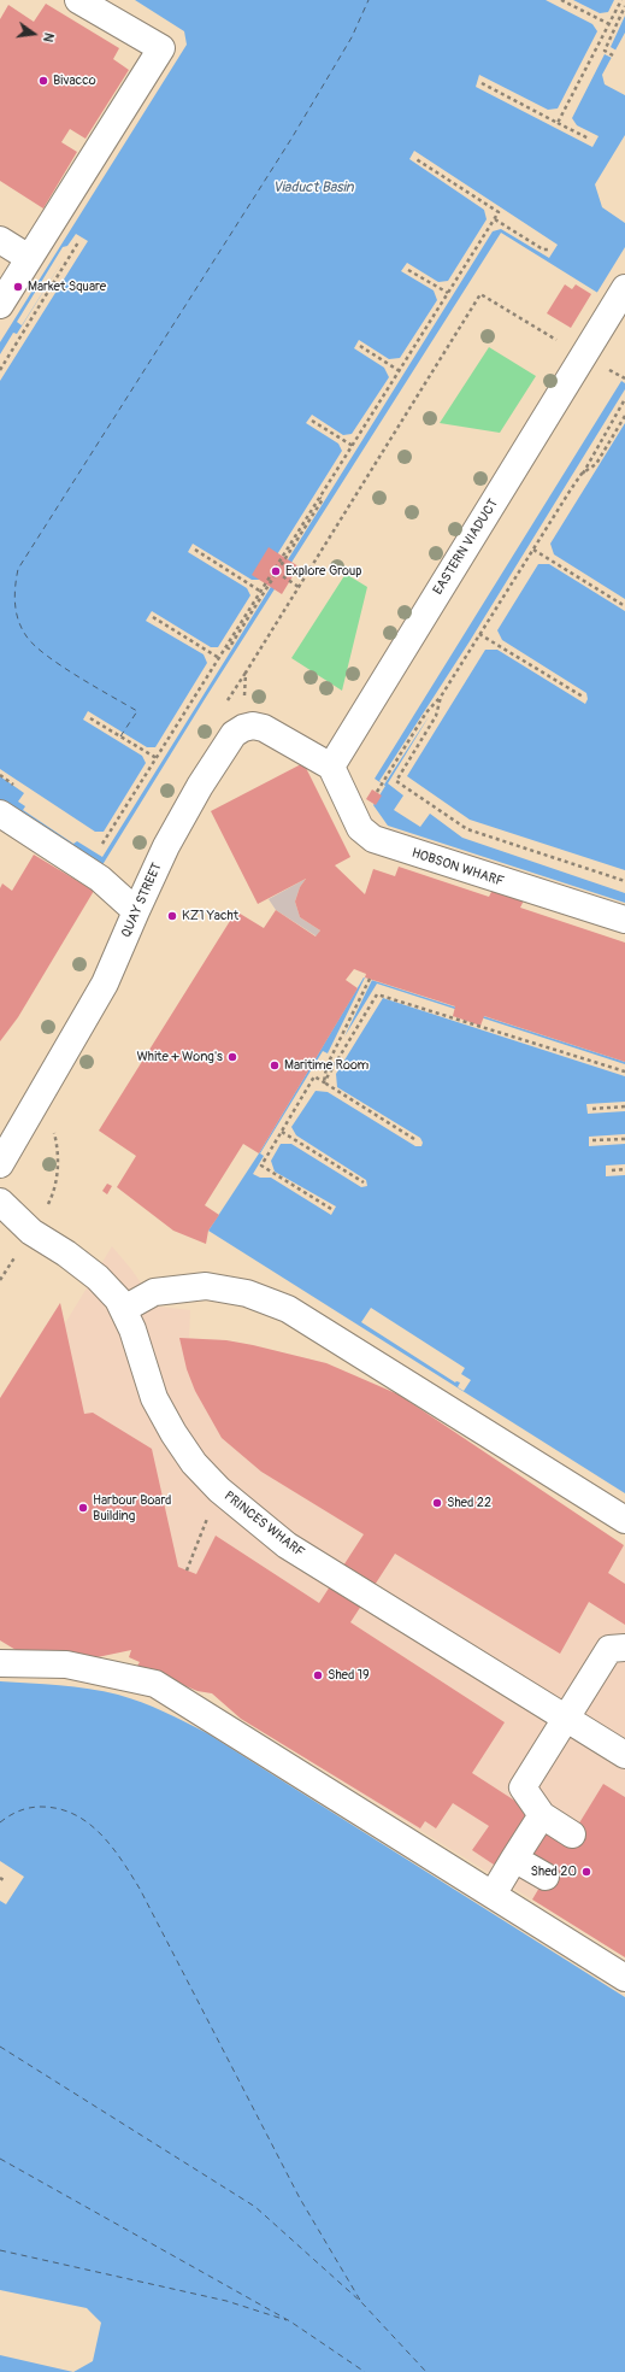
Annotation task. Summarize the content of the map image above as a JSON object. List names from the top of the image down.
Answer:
{
  "streets": {
    "street": [
      "EASTERN VIADUCT",
      "HOBSON WHARF",
      "QUAY STREET",
      "PRINCES WHARF"
    ]
  },
  "crossings": [
    ["EASTERN VIADUCT", "HOBSON WHARF"]
  ],
  "water": ["Viaduct Basin"],
  "places": [
    "Bivacco",
    "Market Square",
    "Explore Group",
    "KZ1 Yacht",
    "White + Wong's",
    "Maritime Room",
    "Shed 22",
    "Harbour Board Building",
    "Shed 19",
    "Shed 20"
  ],
  "north": "right"
}
